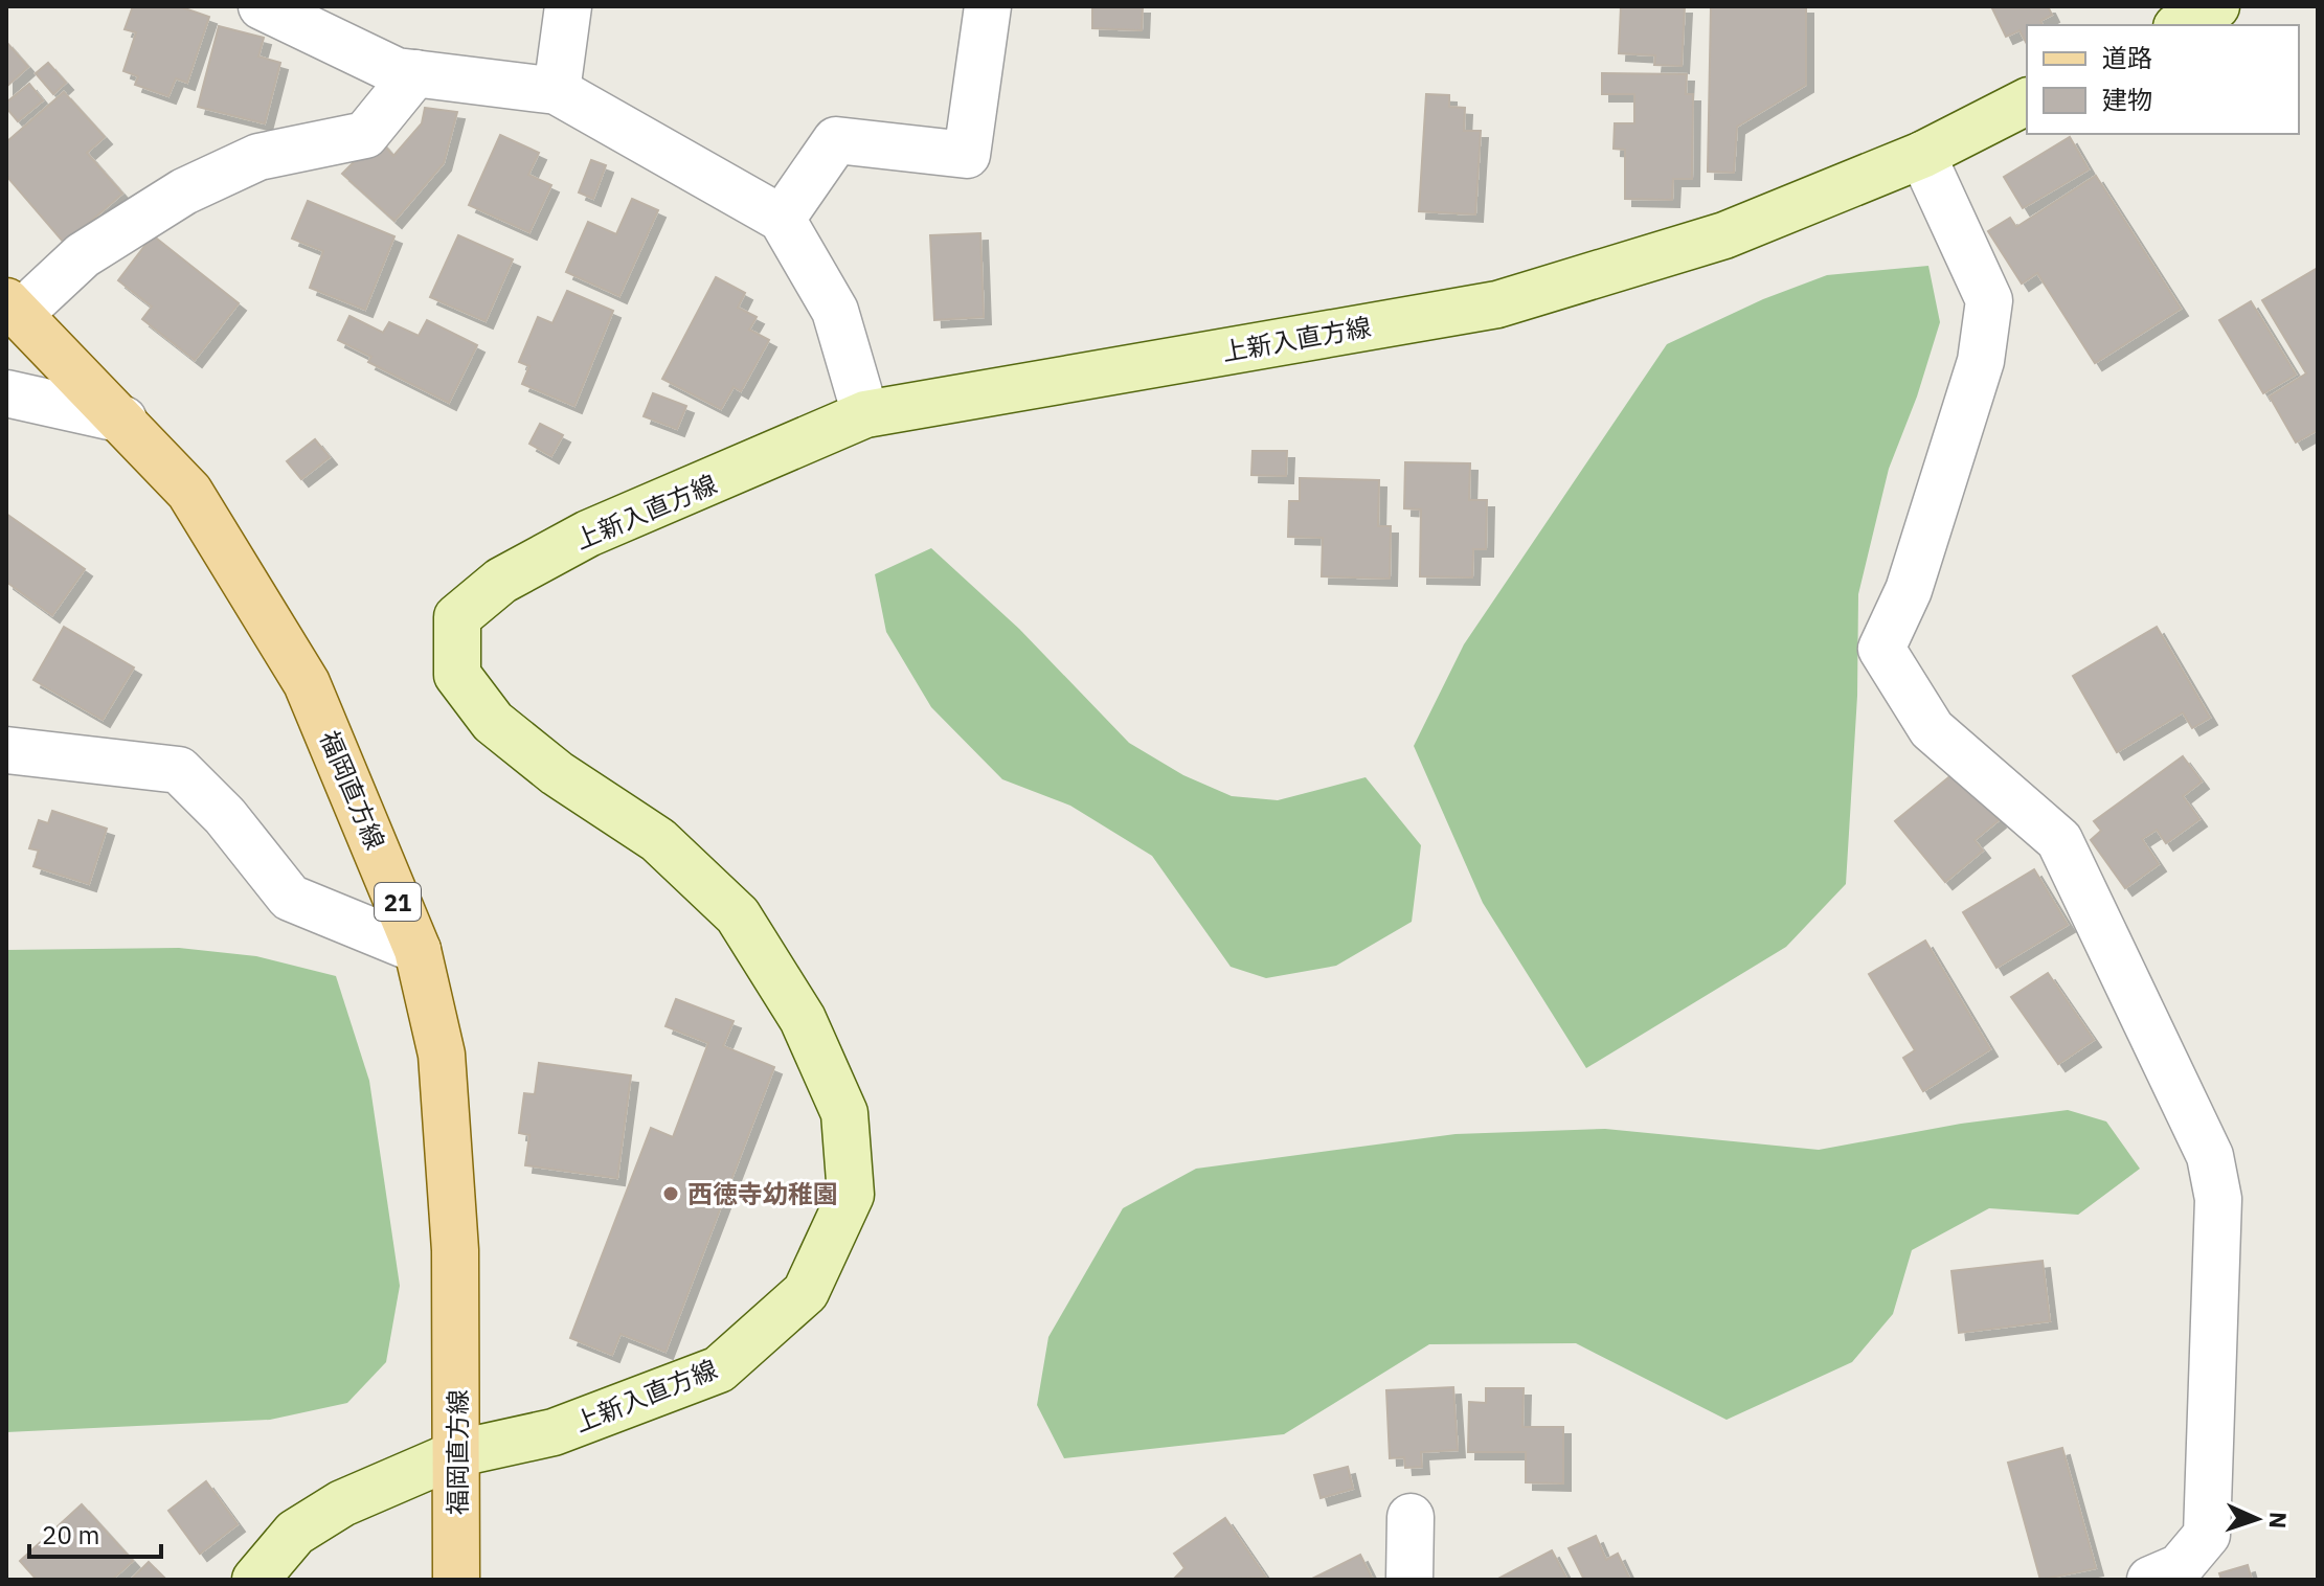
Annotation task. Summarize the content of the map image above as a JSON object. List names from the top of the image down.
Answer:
{
  "streets": {
    "main road": ["上新入直方線", "福岡直方線", "21"]
  },
  "crossings": [
    ["上新入直方線", "福岡直方線"]
  ],
  "places": ["西徳寺幼稚園"],
  "legend": ["道路", "建物"],
  "scale_bar": "20 m",
  "north": "right"
}
